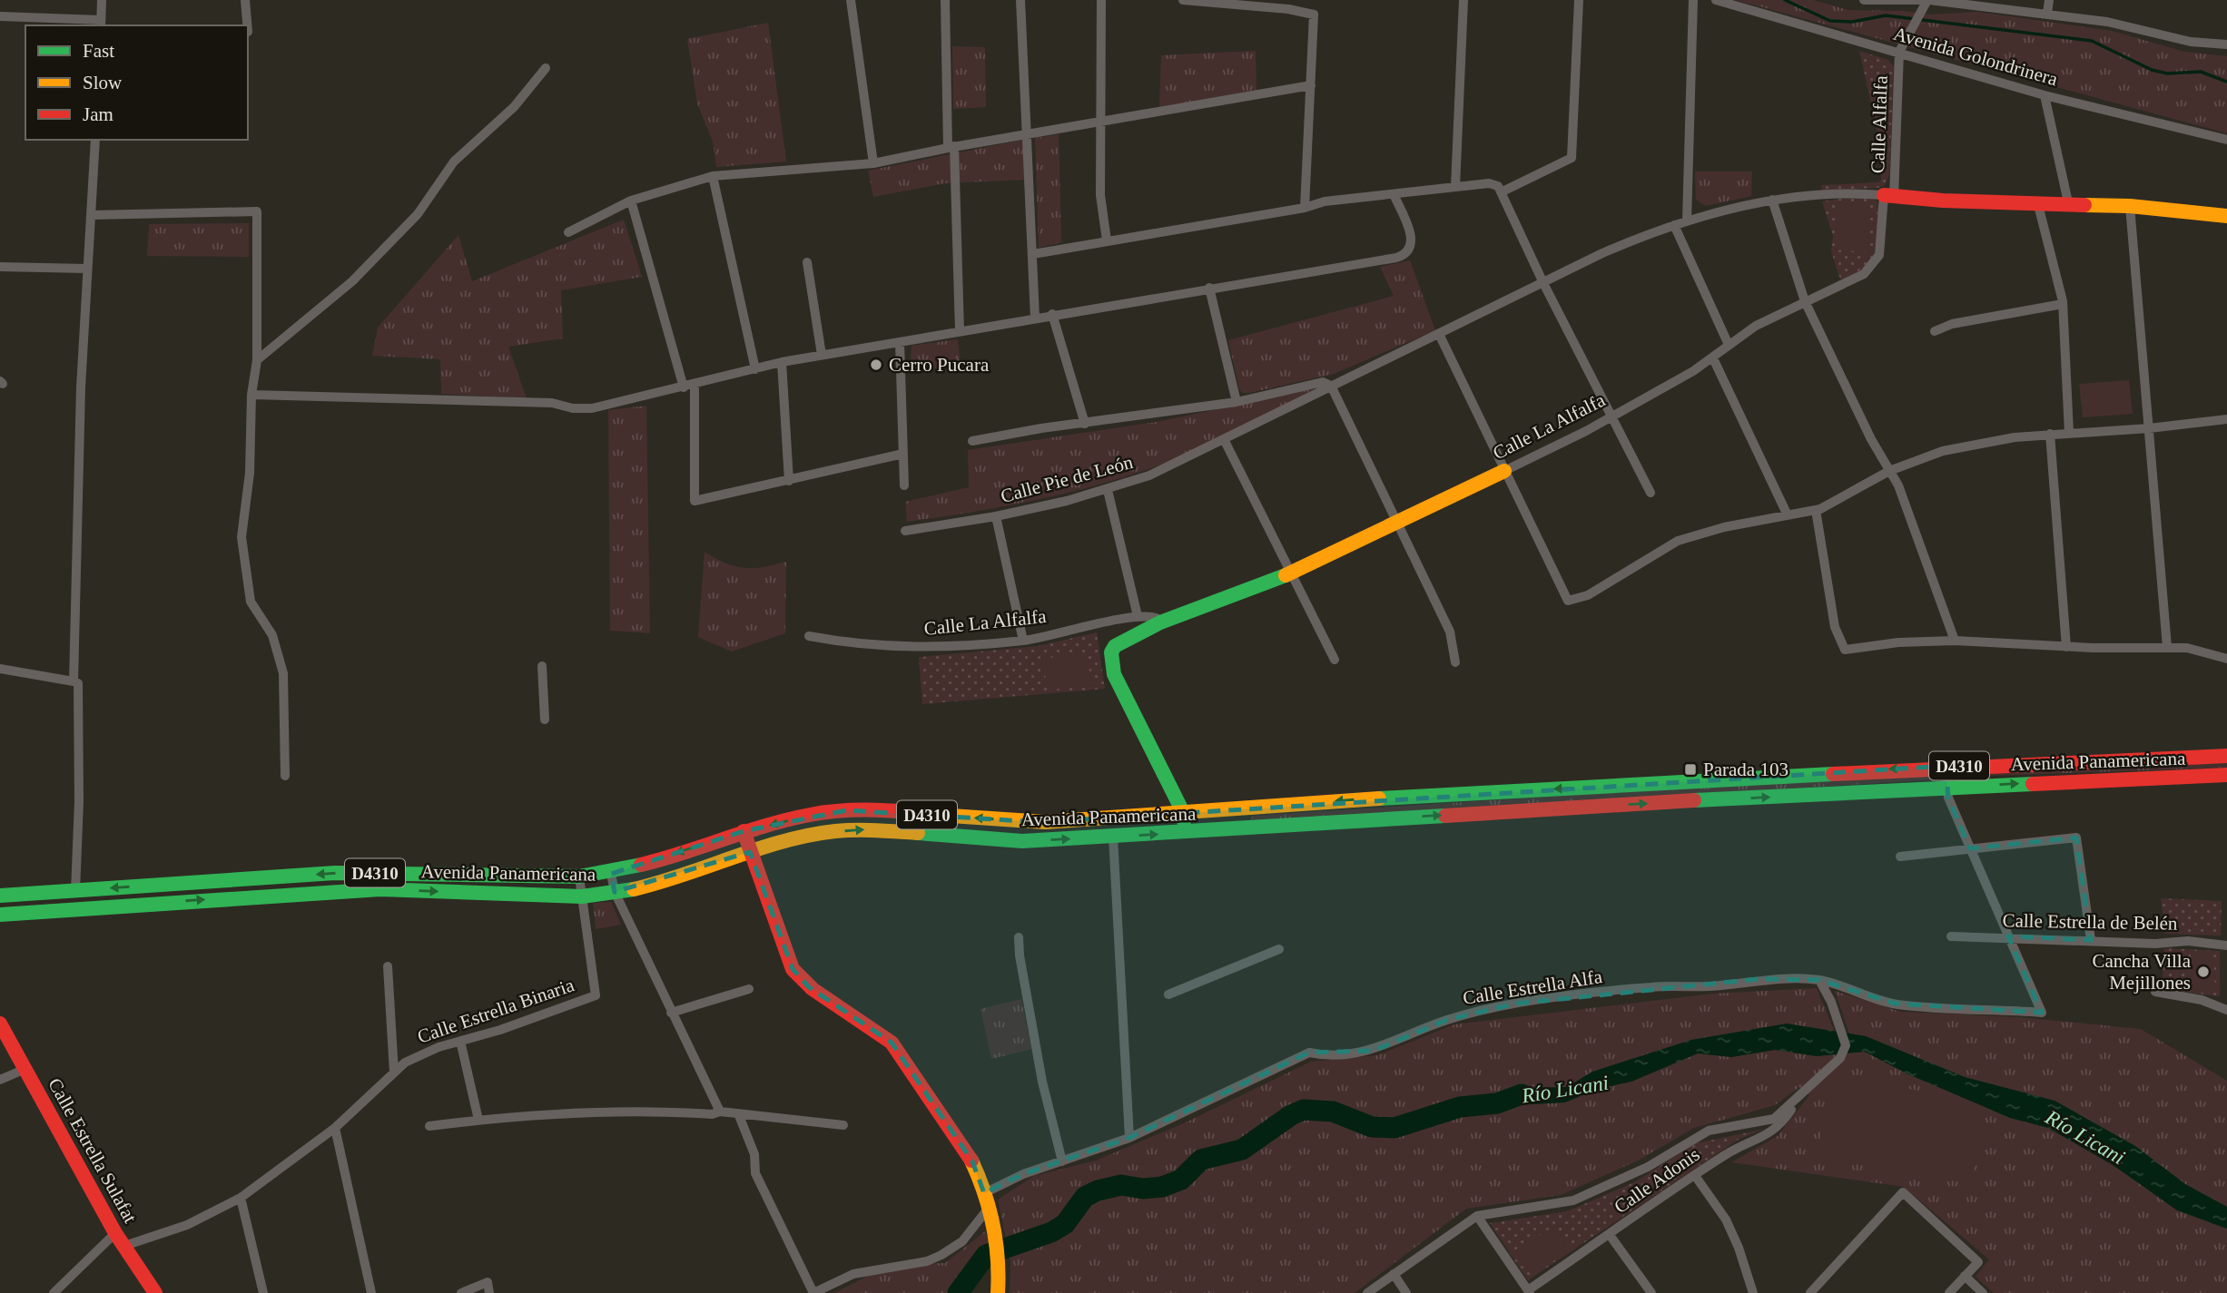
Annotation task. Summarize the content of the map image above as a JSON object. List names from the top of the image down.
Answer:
{
  "streets": {
    "main road": [
      "Calle La Alfalfa",
      "Avenida Panamericana",
      "D4310",
      "Calle Estrella Sulafat"
    ],
    "street": [
      "Avenida Golondrinera",
      "Calle Alfalfa",
      "Calle Pie de León",
      "Calle Estrella de Belén",
      "Calle Estrella Alfa",
      "Calle Estrella Binaria",
      "Calle Adonis"
    ]
  },
  "crossings": [
    ["Avenida Golondrinera", "Calle Alfalfa"],
    ["Calle Alfalfa", "Calle La Alfalfa"],
    ["Calle Alfalfa", "Calle Pie de León"],
    ["Calle La Alfalfa", "Calle Pie de León"],
    ["Calle La Alfalfa", "Avenida Panamericana"],
    ["Avenida Panamericana", "Calle Estrella Binaria"],
    ["Calle Estrella de Belén", "Calle Estrella Alfa"],
    ["Calle Estrella Binaria", "Calle Estrella Sulafat"]
  ],
  "water": ["Río Licani"],
  "places": {
    "other": ["Cerro Pucara", "Cancha Villa Mejillones"],
    "transit": ["Parada 103"]
  },
  "legend": ["Fast", "Slow", "Jam"]
}
